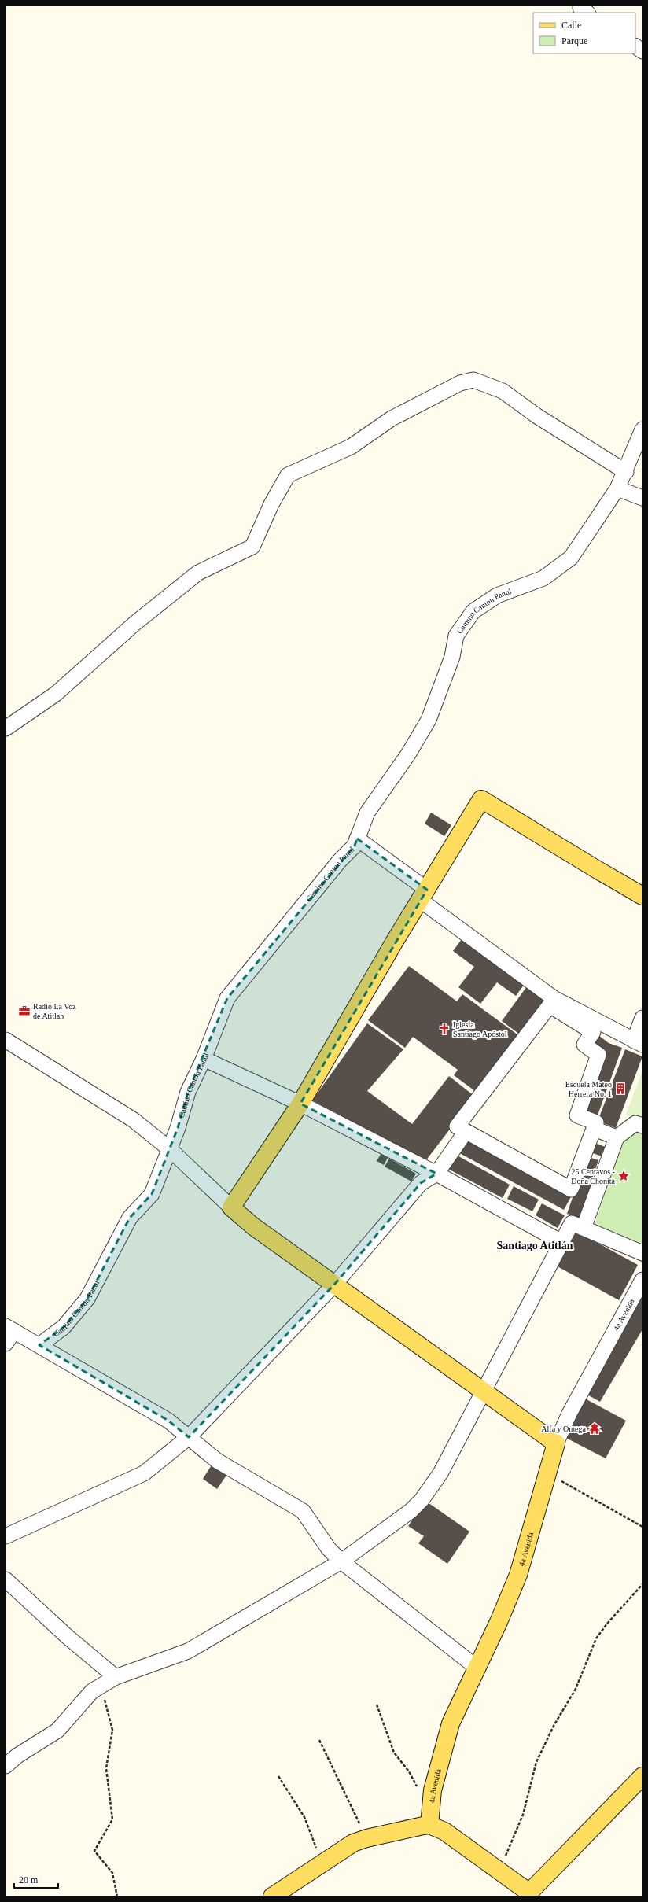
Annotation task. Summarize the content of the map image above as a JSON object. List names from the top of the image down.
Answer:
{
  "streets": {
    "main road": ["4a Avenida"],
    "street": ["Camino Canton Panul"]
  },
  "districts": ["Santiago Atitlán"],
  "places": {
    "office": ["Radio La Voz de Atitlan"],
    "church": ["Iglesia Santiago Apóstol"],
    "building": ["Escuela Mateo Herrera No. 1"],
    "place": ["25 Centavos - Doña Chonita"],
    "temple": ["Alfa y Omega"]
  },
  "legend": ["Calle", "Parque"],
  "scale_bar": "20 m"
}
